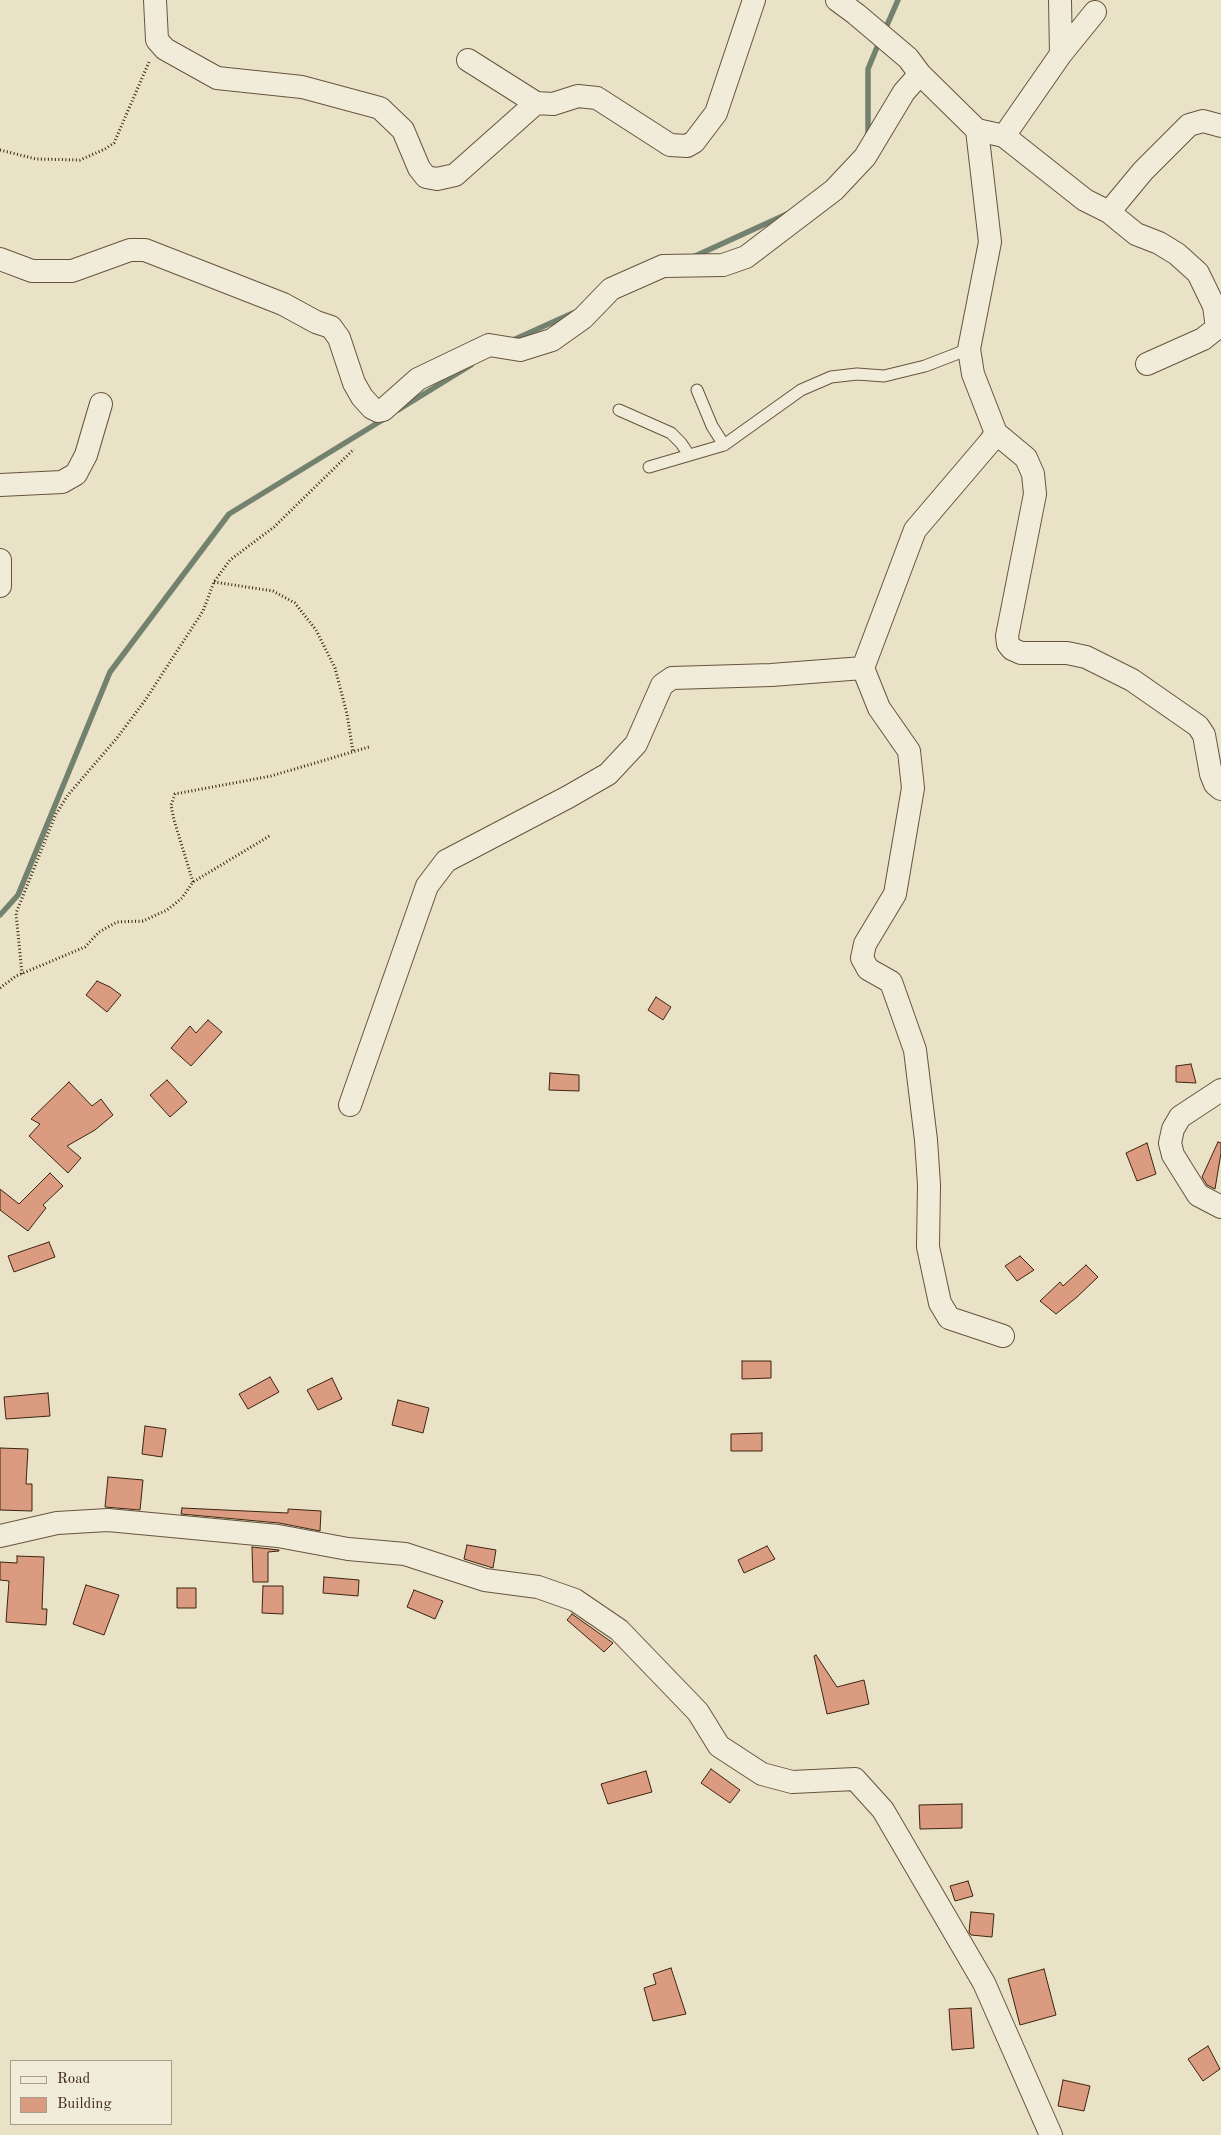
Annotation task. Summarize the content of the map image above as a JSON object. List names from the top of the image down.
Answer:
{
  "legend": ["Road", "Building"]
}
